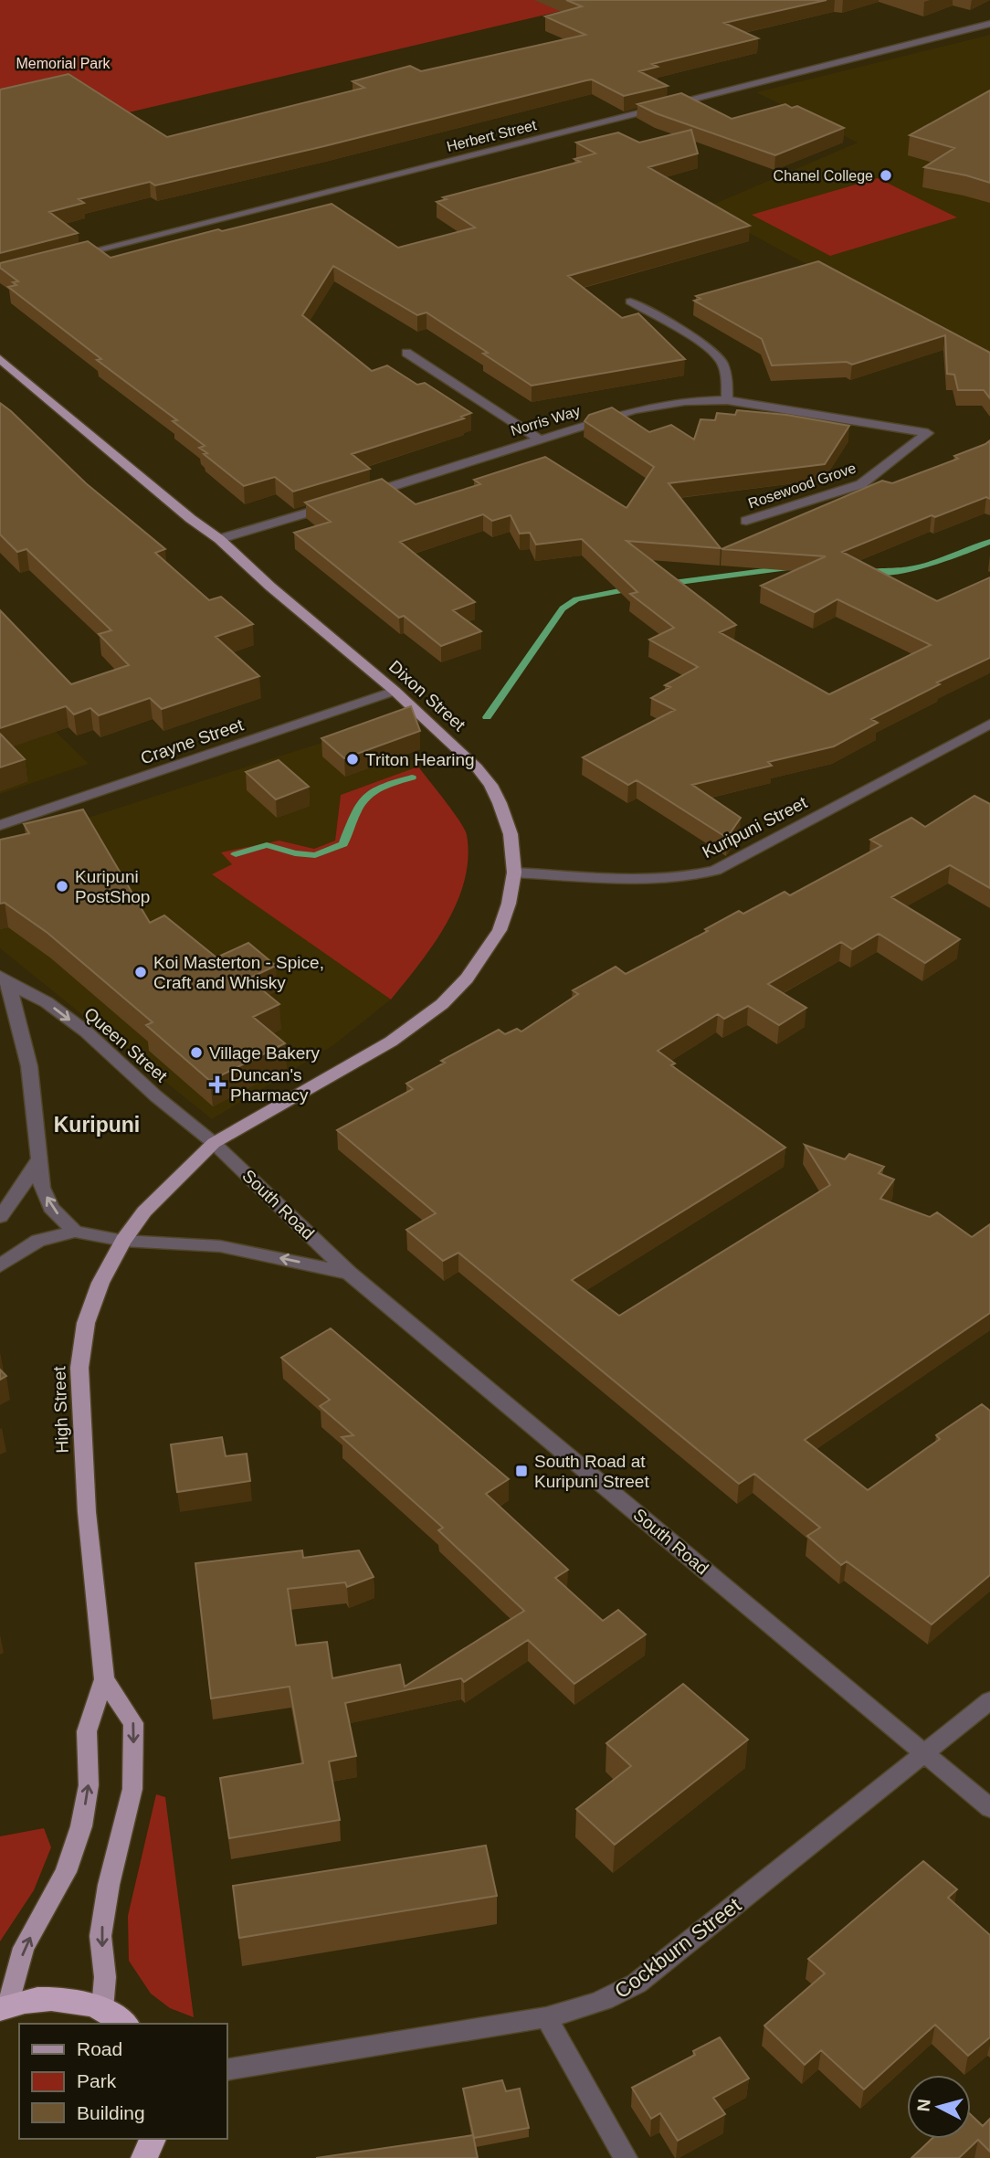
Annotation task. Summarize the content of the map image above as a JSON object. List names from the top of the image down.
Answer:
{
  "streets": {
    "main road": ["Dixon Street", "High Street"],
    "street": [
      "Herbert Street",
      "Norris Way",
      "Rosewood Grove",
      "Crayne Street",
      "Kuripuni Street",
      "Queen Street",
      "South Road",
      "Cockburn Street"
    ]
  },
  "crossings": [
    ["Norris Way", "Rosewood Grove"],
    ["Dixon Street", "Crayne Street"],
    ["Dixon Street", "Kuripuni Street"],
    ["Dixon Street", "Queen Street"],
    ["Dixon Street", "South Road"],
    ["Dixon Street", "High Street"],
    ["Queen Street", "South Road"],
    ["Queen Street", "High Street"],
    ["South Road", "High Street"],
    ["South Road", "Cockburn Street"]
  ],
  "districts": ["Kuripuni"],
  "parks": ["Memorial Park"],
  "places": {
    "other": [
      "Chanel College",
      "Triton Hearing",
      "Kuripuni PostShop",
      "Koi Masterton - Spice, Craft and Whisky",
      "Village Bakery"
    ],
    "health": ["Duncan's Pharmacy"],
    "transit": ["South Road at Kuripuni Street"]
  },
  "legend": ["Road", "Park", "Building"],
  "north": "left"
}
